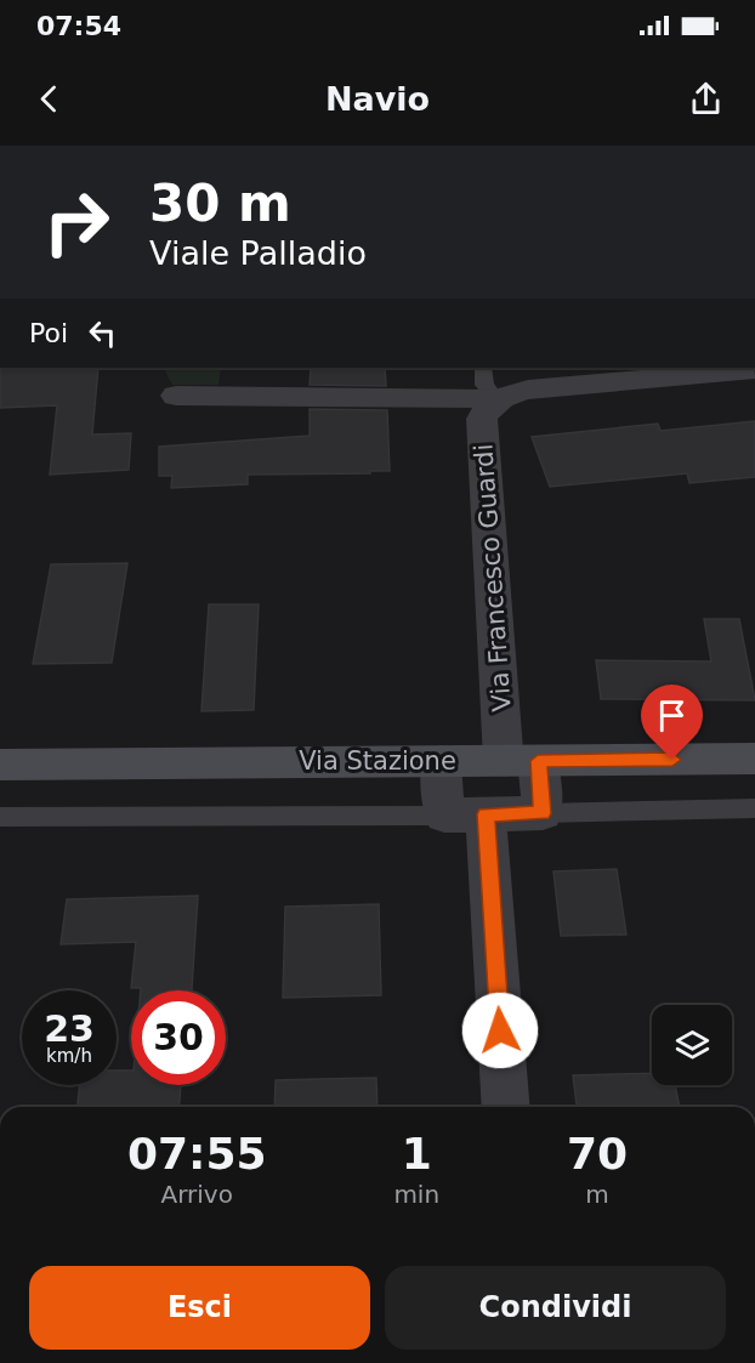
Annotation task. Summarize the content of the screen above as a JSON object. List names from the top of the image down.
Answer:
{
  "streets": {
    "street": ["Via Francesco Guardi", "Via Stazione"]
  },
  "crossings": [
    ["Via Francesco Guardi", "Via Stazione"]
  ],
  "page": {
    "status": "07:54",
    "header": "Navio",
    "turn": ["30 m", "Viale Palladio"],
    "then": "Poi",
    "speed": "23 km/h",
    "limit": "30",
    "eta": [
      "07:55",
      "Arrivo",
      "1",
      "min",
      "70",
      "m"
    ],
    "buttons": ["Esci", "Condividi"]
  }
}
